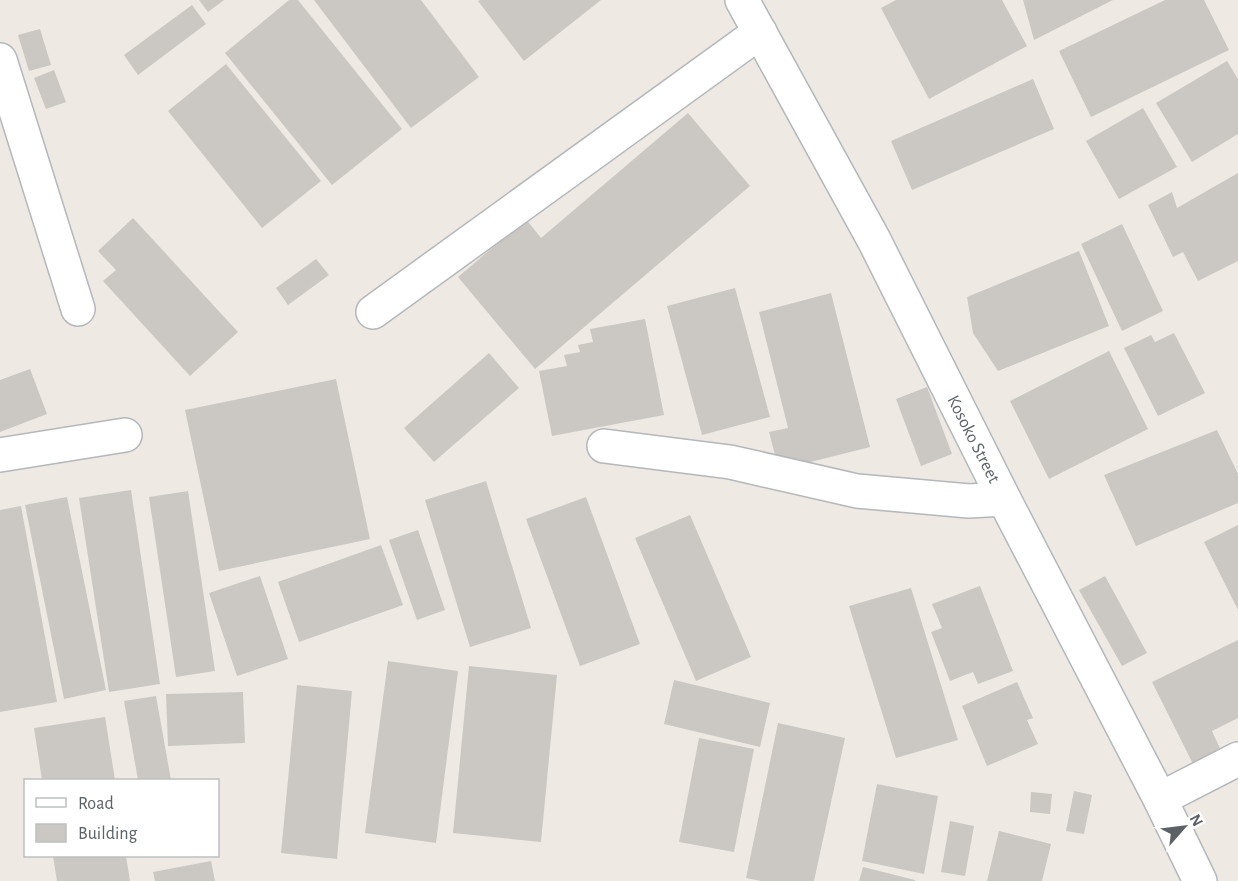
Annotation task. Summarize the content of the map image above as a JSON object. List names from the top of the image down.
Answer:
{
  "streets": {
    "street": ["Kosoko Street"]
  },
  "legend": ["Road", "Building"],
  "north": "top right"
}
